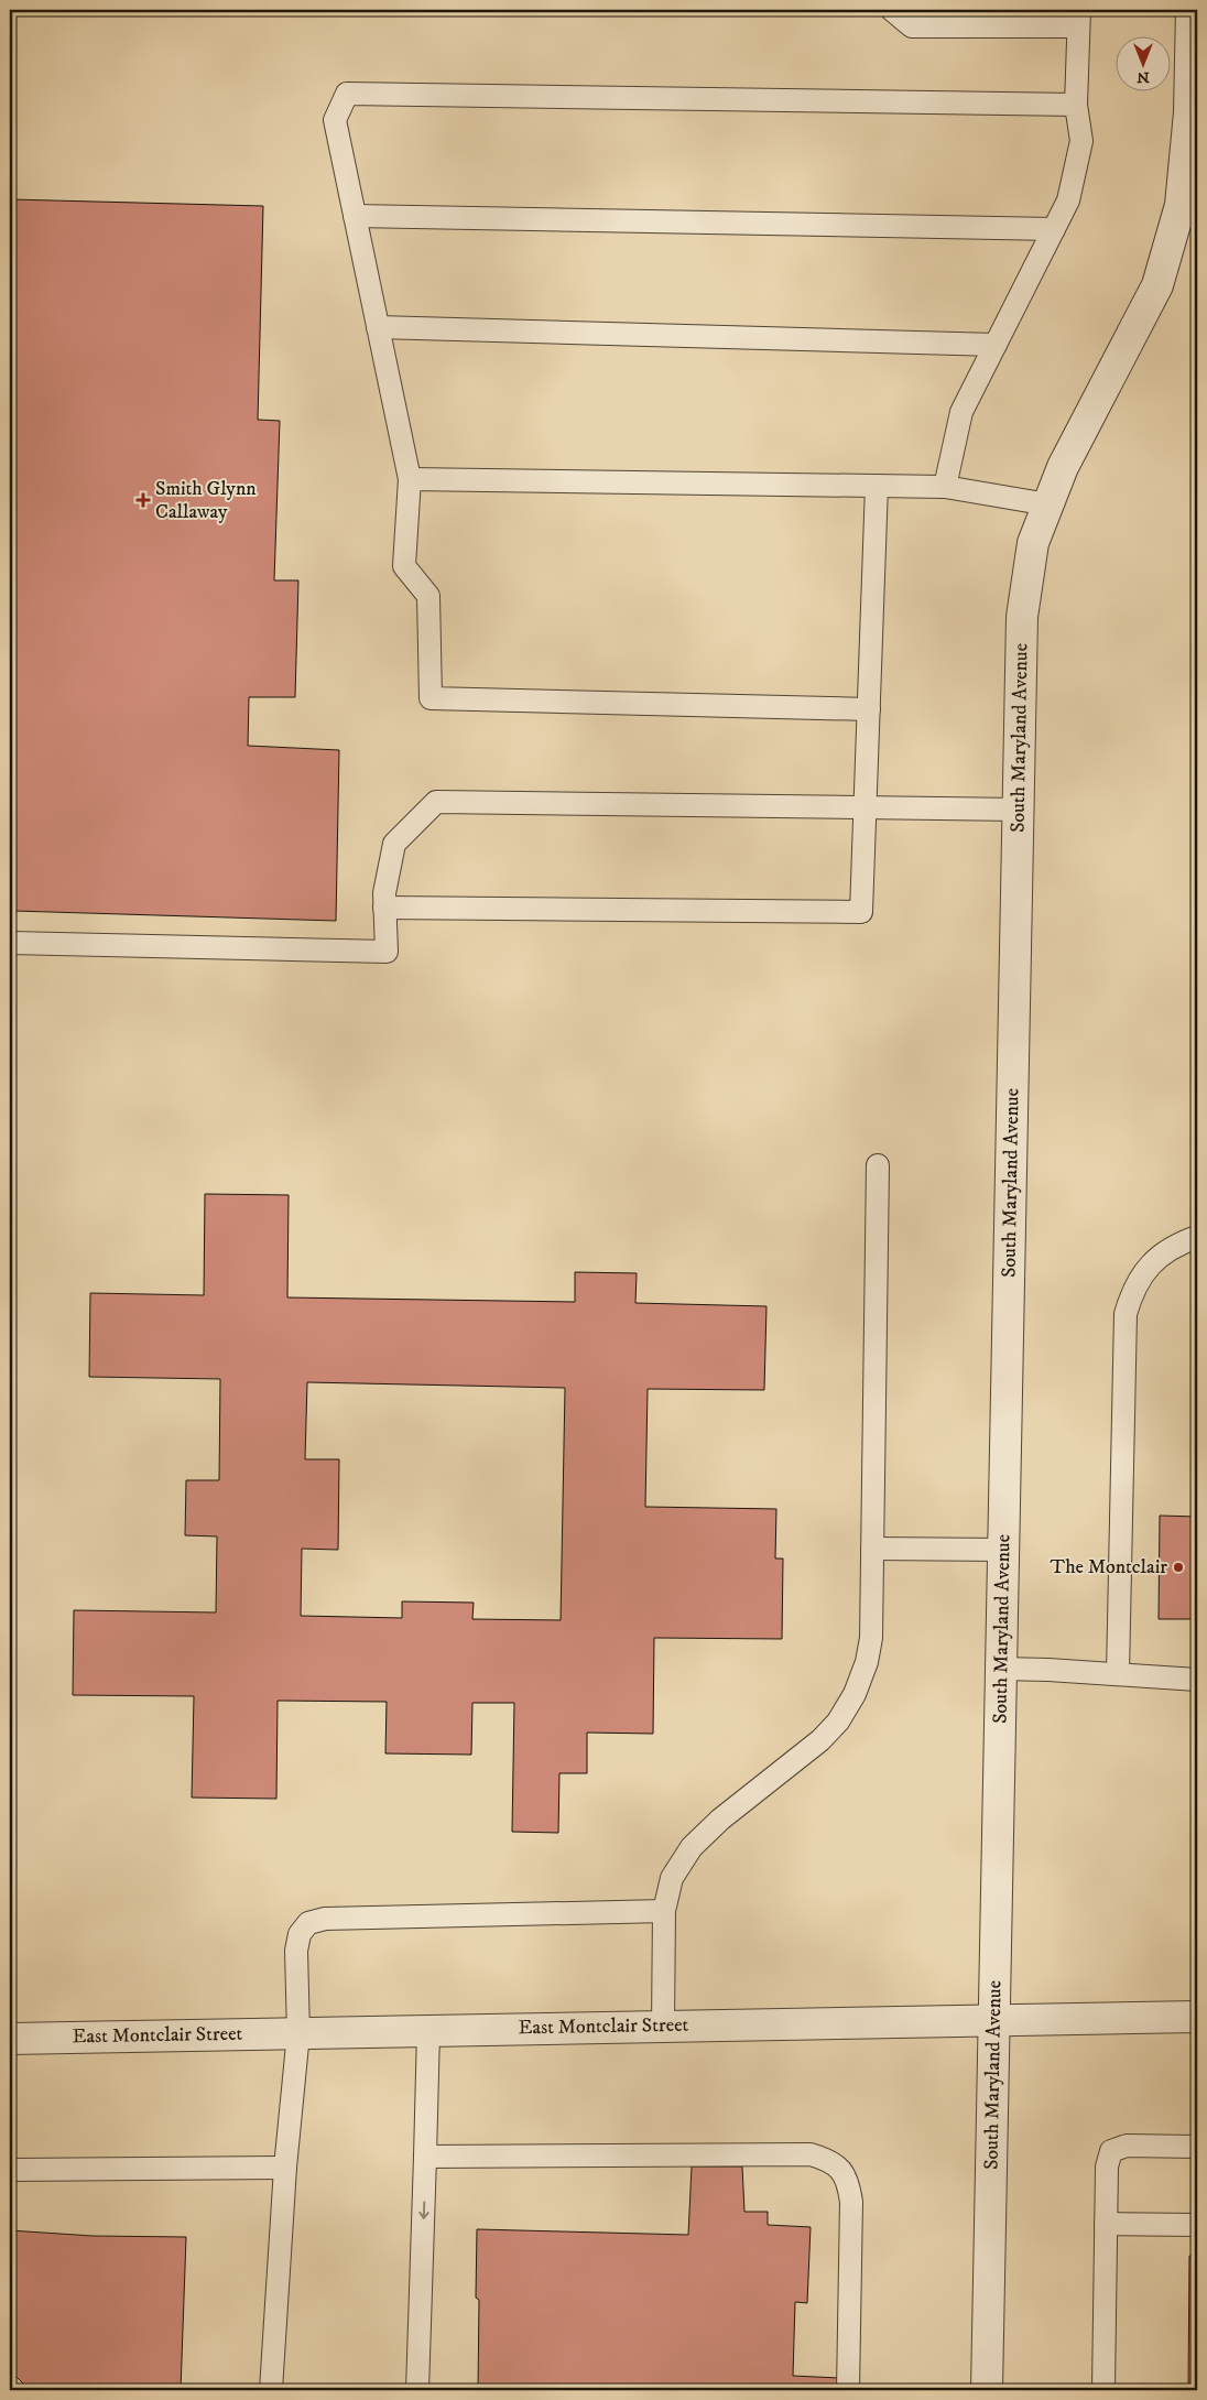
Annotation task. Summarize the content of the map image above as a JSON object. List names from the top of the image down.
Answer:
{
  "streets": {
    "street": ["South Maryland Avenue", "East Montclair Street"]
  },
  "crossings": [
    ["South Maryland Avenue", "East Montclair Street"]
  ],
  "places": {
    "health": ["Smith Glynn Callaway"],
    "other": ["The Montclair"]
  },
  "north": "bottom"
}
